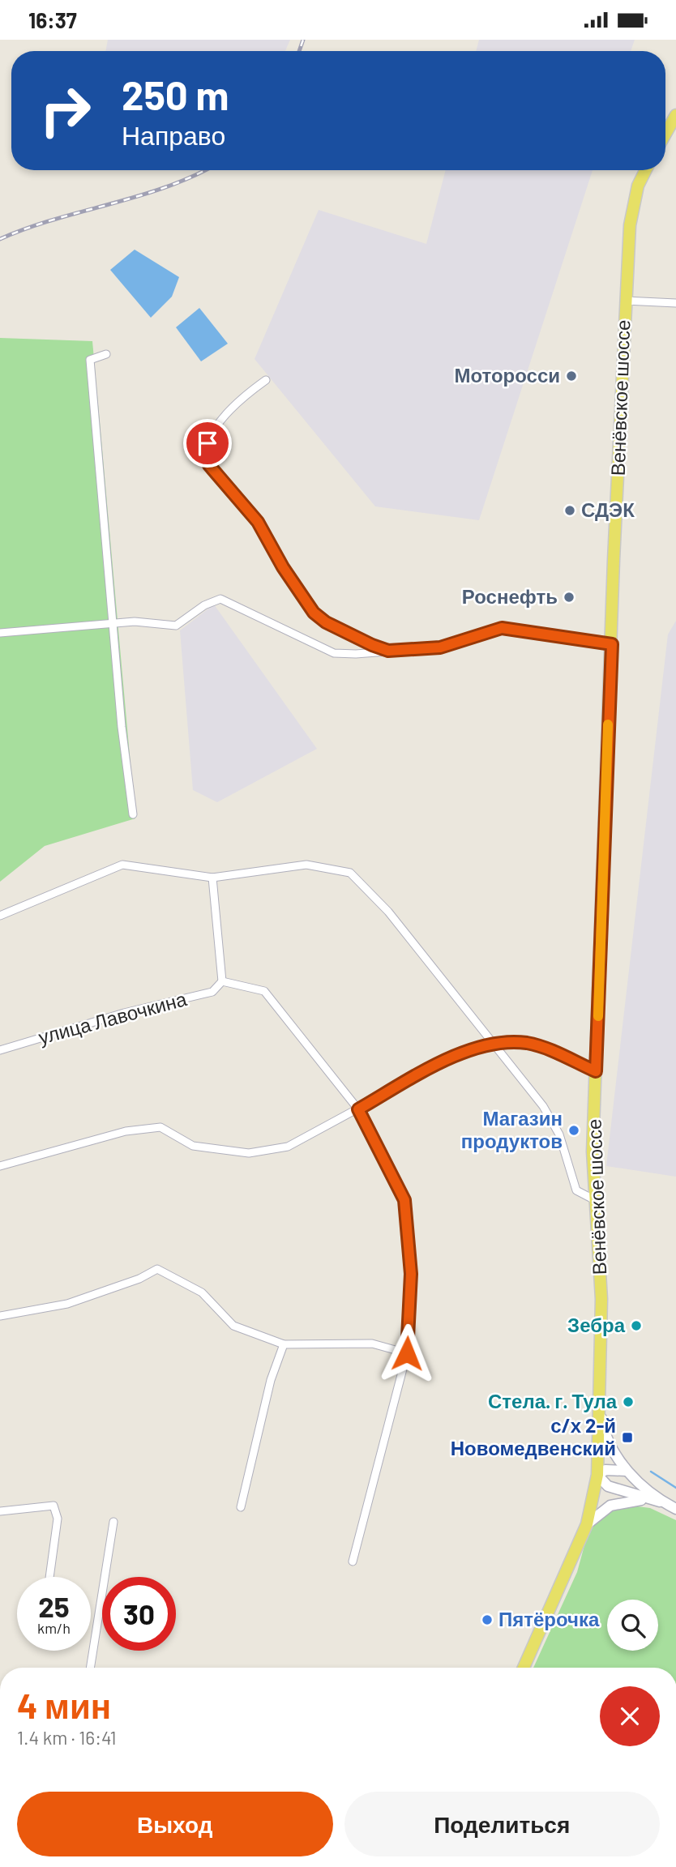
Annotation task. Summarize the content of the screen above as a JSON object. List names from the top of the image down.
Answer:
{
  "streets": {
    "main road": ["Венёвское шоссе"],
    "street": ["улица Лавочкина"]
  },
  "places": {
    "other": [
      "Моторосси",
      "СДЭК",
      "Роснефть",
      "Магазин продуктов",
      "Зебра",
      "Стела. г. Тула",
      "Пятёрочка"
    ],
    "transit": ["с/х 2-й Новомедвенский"]
  },
  "page": {
    "status": "16:37",
    "turn": ["250 m", "Направо"],
    "speed": "25 km/h",
    "limit": "30",
    "heading": ["4 мин", "1.4 km · 16:41"],
    "buttons": ["Выход", "Поделиться"]
  }
}
